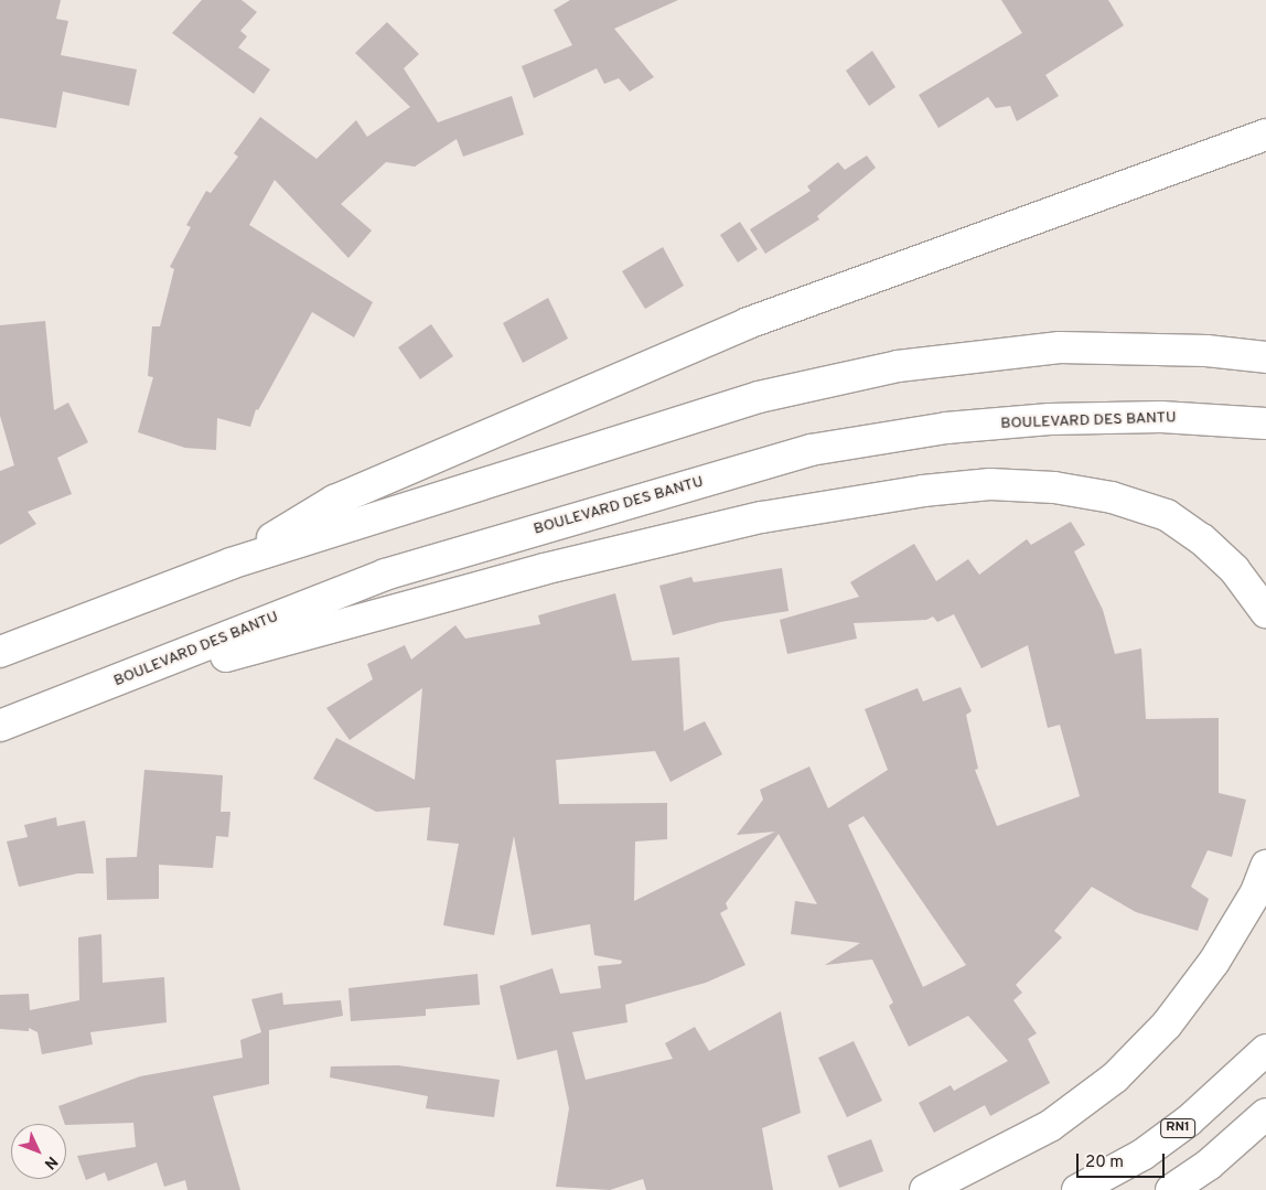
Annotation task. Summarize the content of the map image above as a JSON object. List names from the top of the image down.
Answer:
{
  "streets": {
    "highway": ["BOULEVARD DES BANTU", "RN1"]
  },
  "scale_bar": "20 m",
  "north": "bottom right"
}
